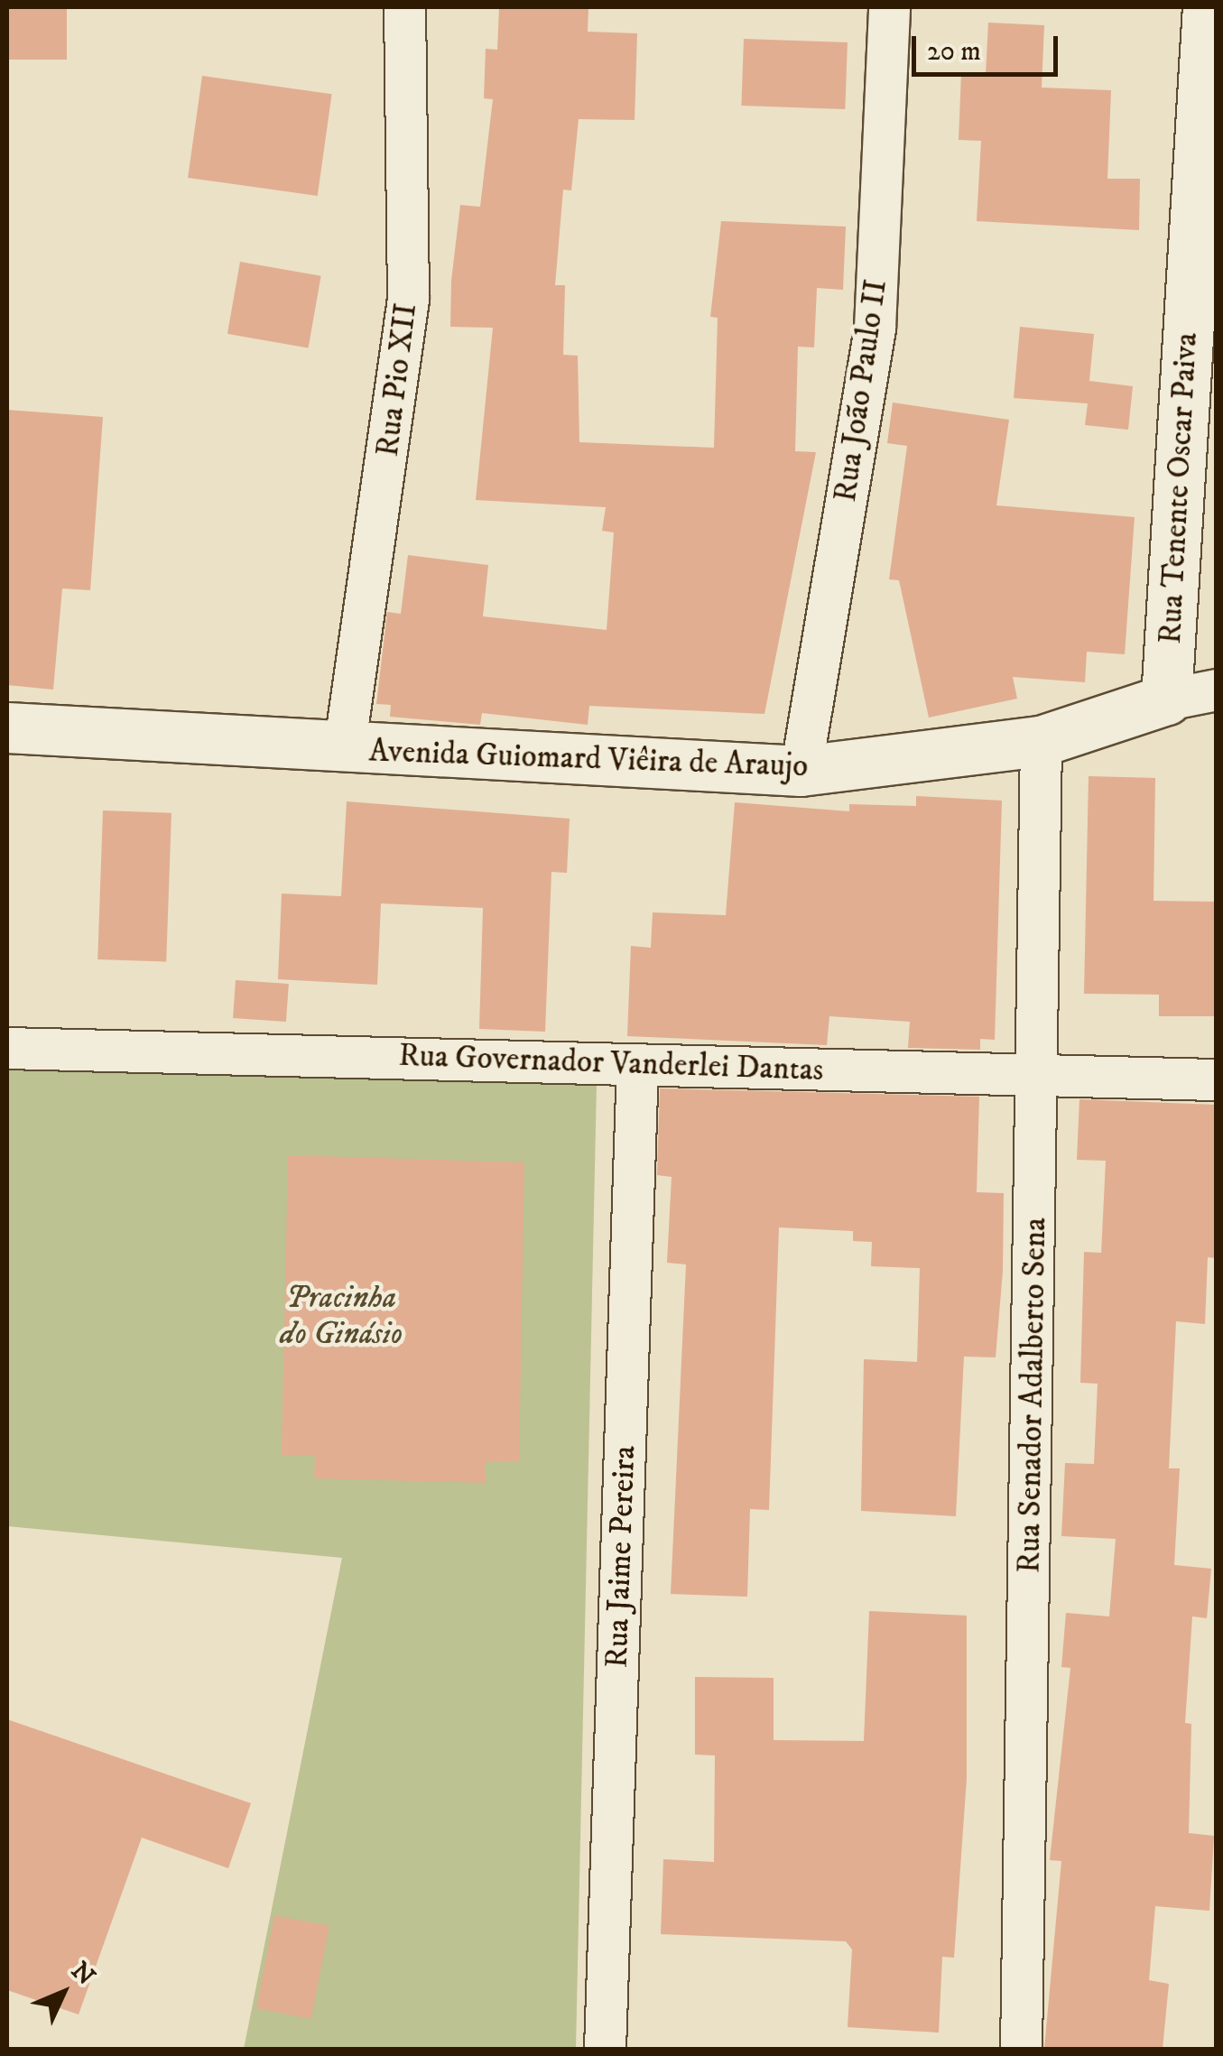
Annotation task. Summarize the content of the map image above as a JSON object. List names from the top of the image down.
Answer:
{
  "streets": {
    "street": [
      "Rua Pio XII",
      "Rua João Paulo II",
      "Rua Tenente Oscar Paiva",
      "Avenida Guiomard Viêira de Araujo",
      "Rua Governador Vanderlei Dantas",
      "Rua Senador Adalberto Sena",
      "Rua Jaime Pereira"
    ]
  },
  "crossings": [
    ["Rua Pio XII", "Avenida Guiomard Viêira de Araujo"],
    ["Rua João Paulo II", "Avenida Guiomard Viêira de Araujo"],
    ["Rua Tenente Oscar Paiva", "Avenida Guiomard Viêira de Araujo"],
    ["Avenida Guiomard Viêira de Araujo", "Rua Senador Adalberto Sena"],
    ["Rua Governador Vanderlei Dantas", "Rua Senador Adalberto Sena"],
    ["Rua Governador Vanderlei Dantas", "Rua Jaime Pereira"]
  ],
  "parks": ["Pracinha do Ginásio"],
  "scale_bar": "20 m",
  "north": "top right"
}
